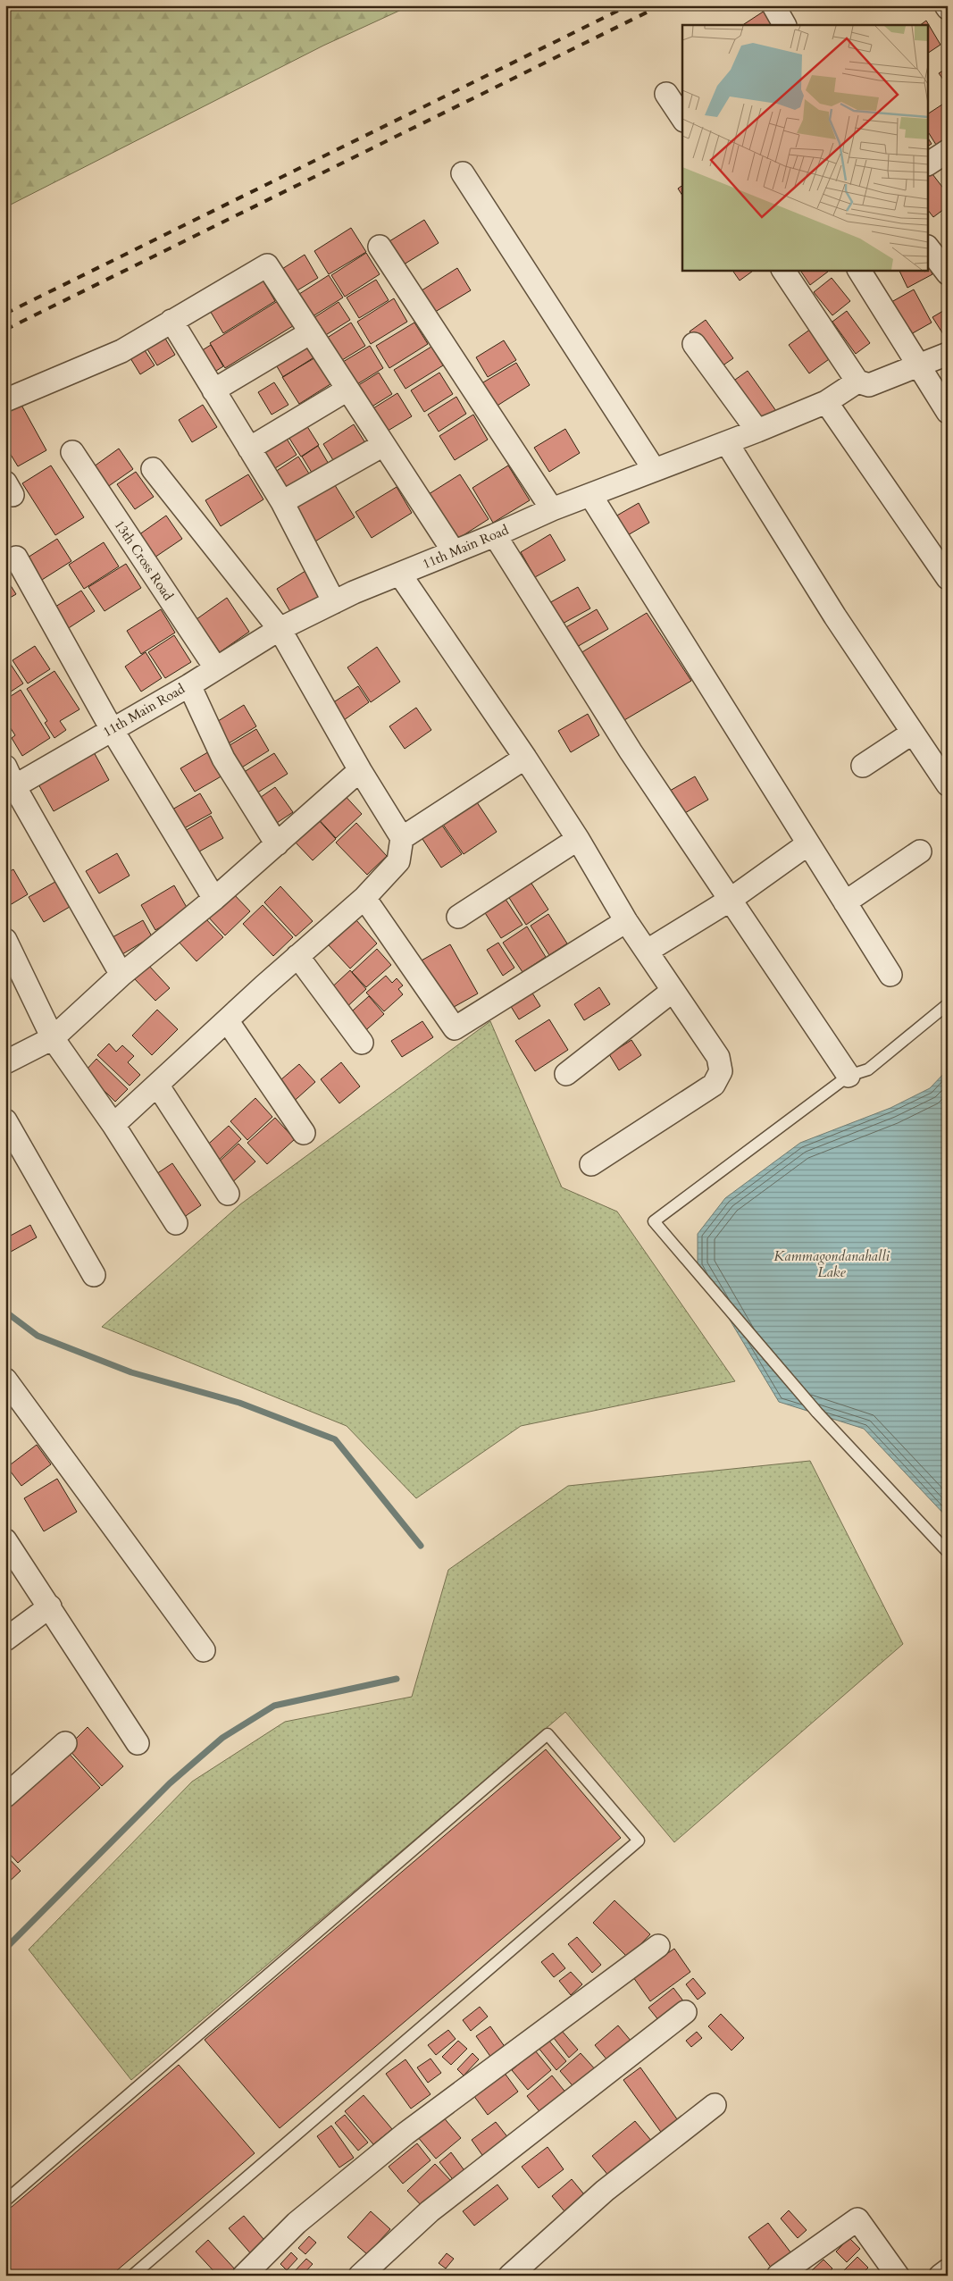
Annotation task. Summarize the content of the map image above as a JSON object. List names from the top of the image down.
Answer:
{
  "streets": {
    "street": ["11th Main Road", "13th Cross Road"]
  },
  "crossings": [
    ["11th Main Road", "13th Cross Road"]
  ],
  "water": ["Kammagondanahalli Lake"]
}
